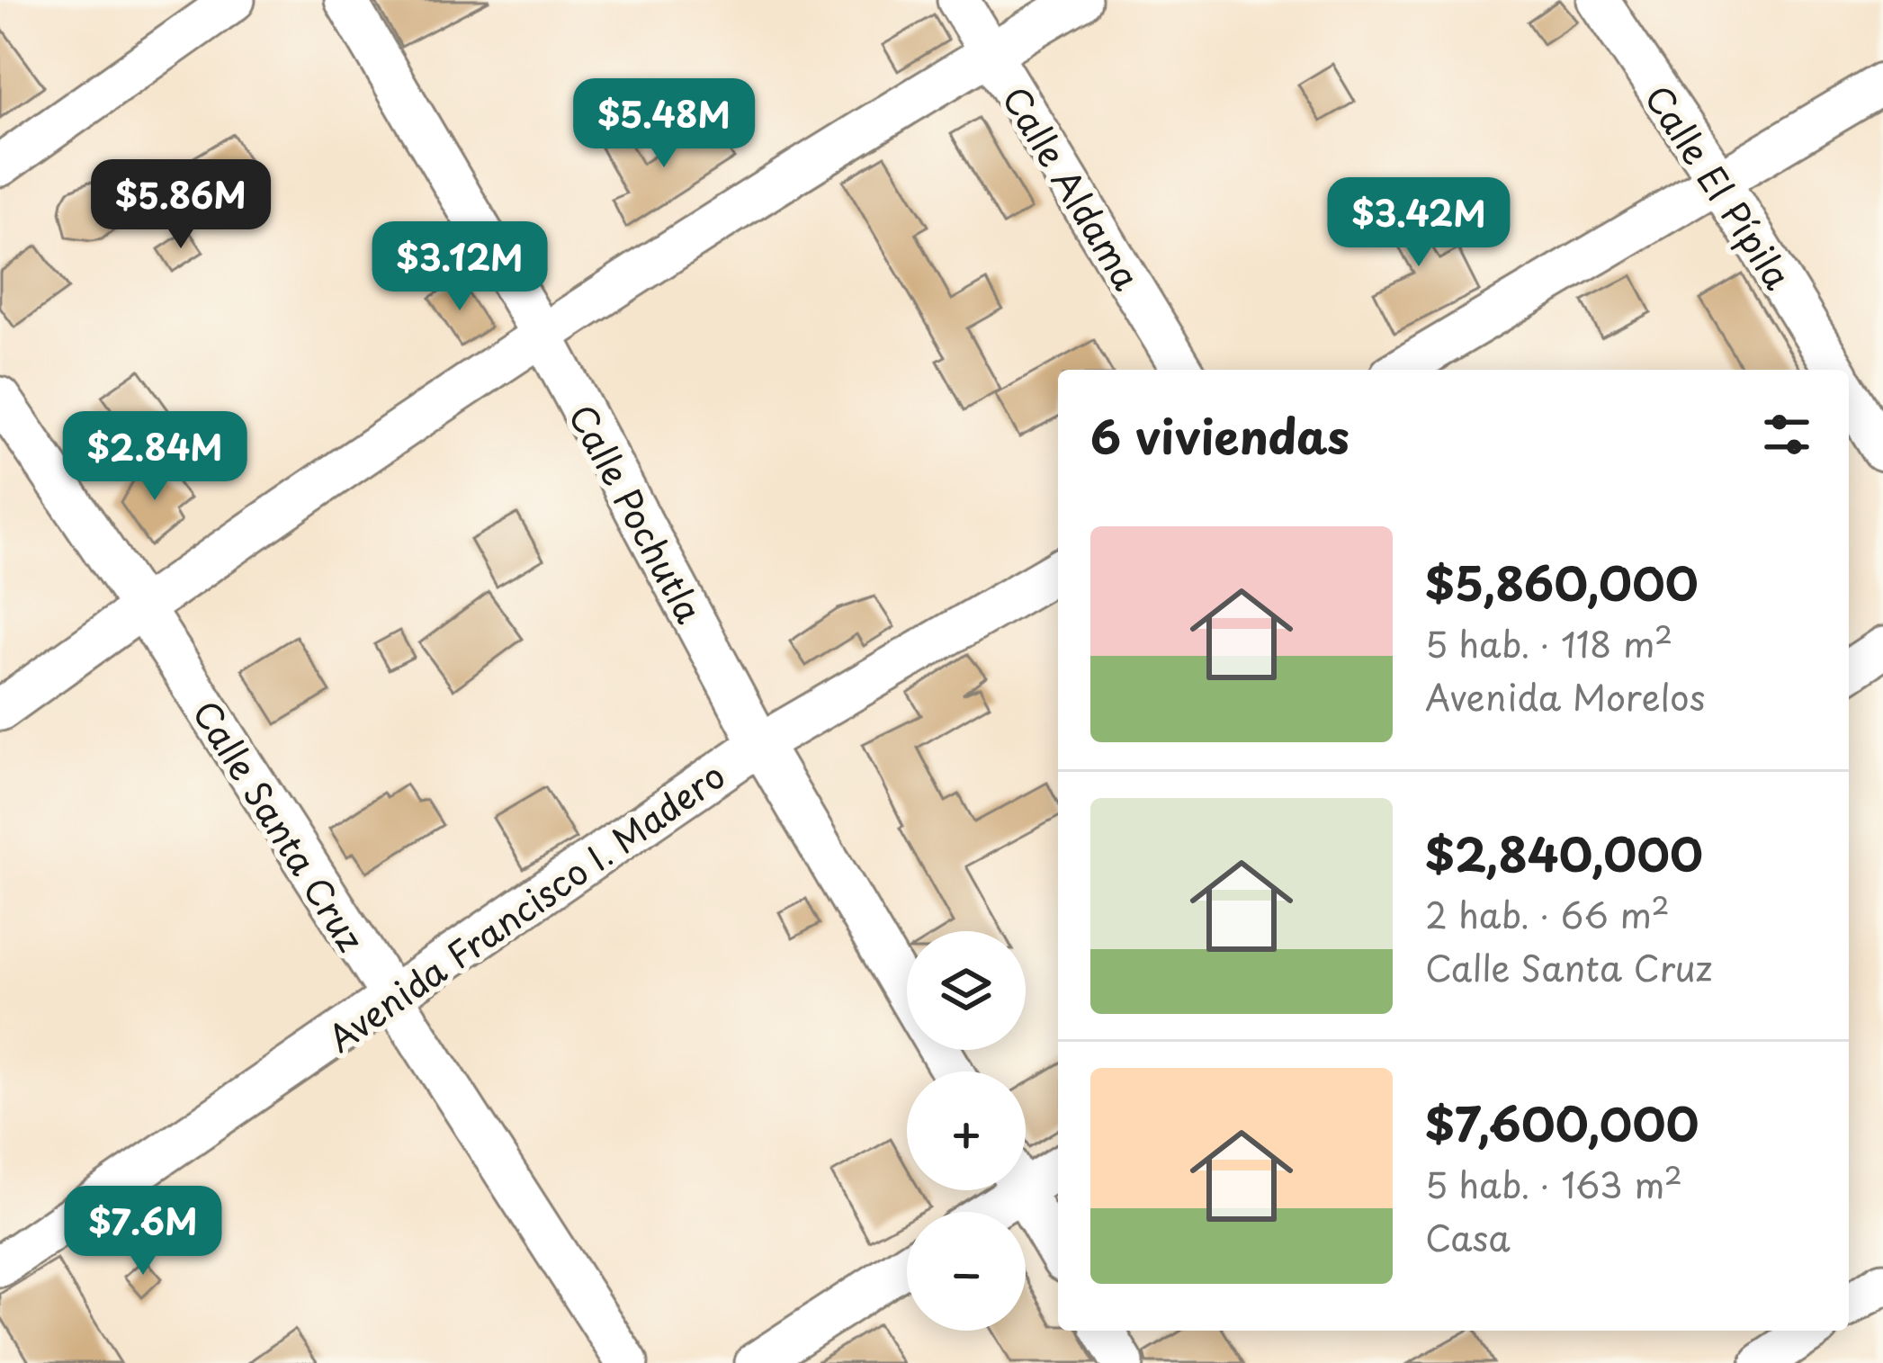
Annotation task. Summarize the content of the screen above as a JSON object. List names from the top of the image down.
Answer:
{
  "streets": {
    "street": [
      "Calle El Pípila",
      "Calle Aldama",
      "Calle Pochutla",
      "Calle Santa Cruz",
      "Avenida Francisco I. Madero"
    ]
  },
  "crossings": [
    ["Calle Pochutla", "Avenida Francisco I. Madero"],
    ["Calle Santa Cruz", "Avenida Francisco I. Madero"]
  ],
  "page": {
    "price": [
      "$5.48M",
      "$5.86M",
      "$3.42M",
      "$3.12M",
      "$2.84M",
      "$7.6M"
    ],
    "heading": "6 viviendas",
    "list": [
      {
        "name": "$5,860,000",
        "note": "5 hab. · 118 m² · Avenida Morelos"
      },
      {
        "name": "$2,840,000",
        "note": "2 hab. · 66 m² · Calle Santa Cruz"
      },
      {
        "name": "$7,600,000",
        "note": "5 hab. · 163 m² · Casa"
      }
    ],
    "map_buttons": ["+", "−"]
  }
}
